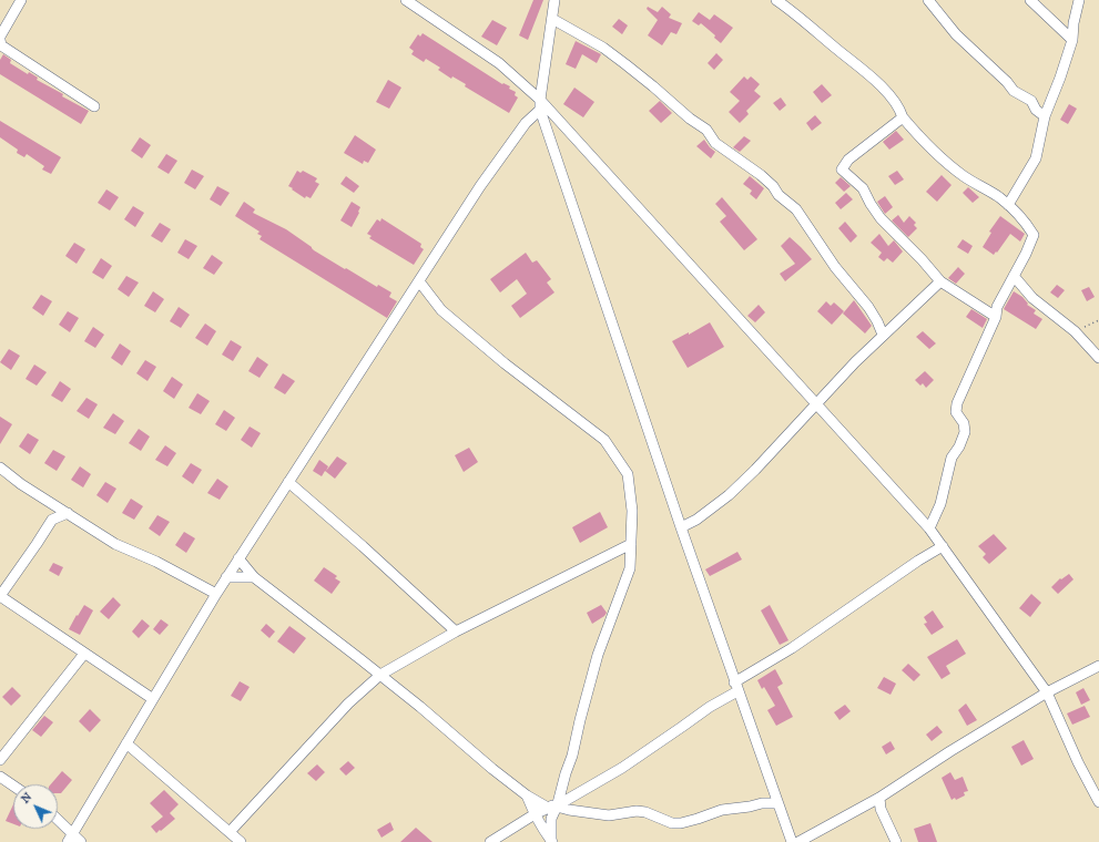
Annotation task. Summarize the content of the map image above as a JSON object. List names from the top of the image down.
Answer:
{
  "north": "top left"
}
